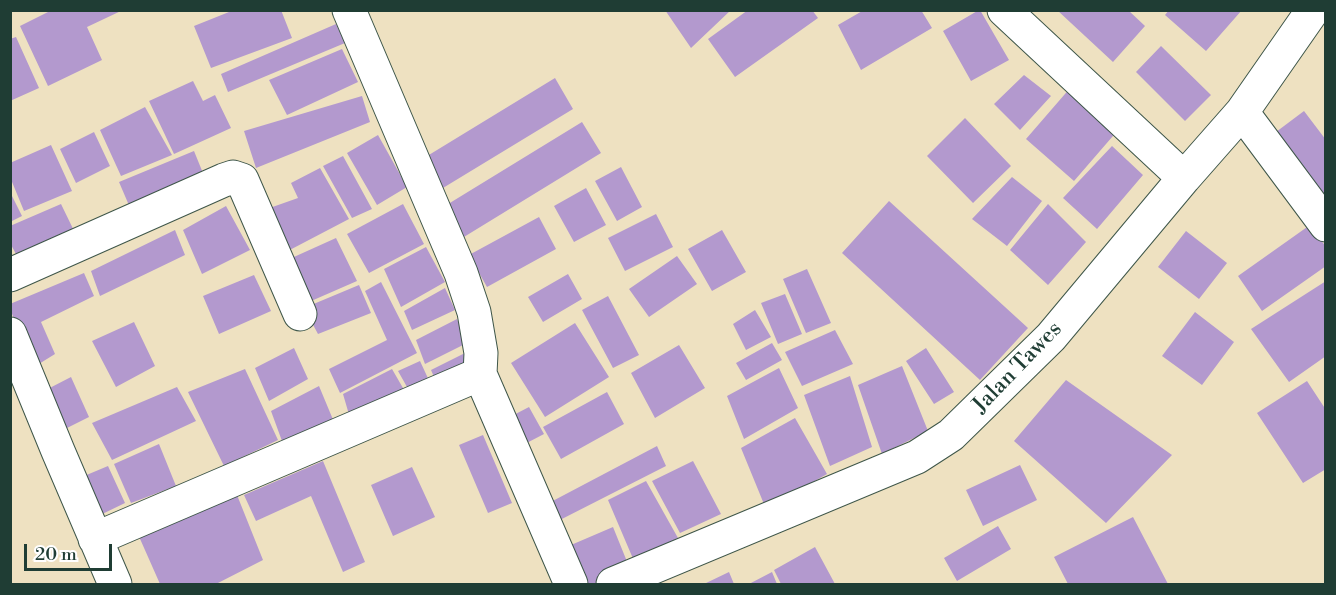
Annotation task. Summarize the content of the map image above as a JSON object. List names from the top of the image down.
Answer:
{
  "streets": {
    "street": ["Jalan Tawes"]
  },
  "scale_bar": "20 m"
}
